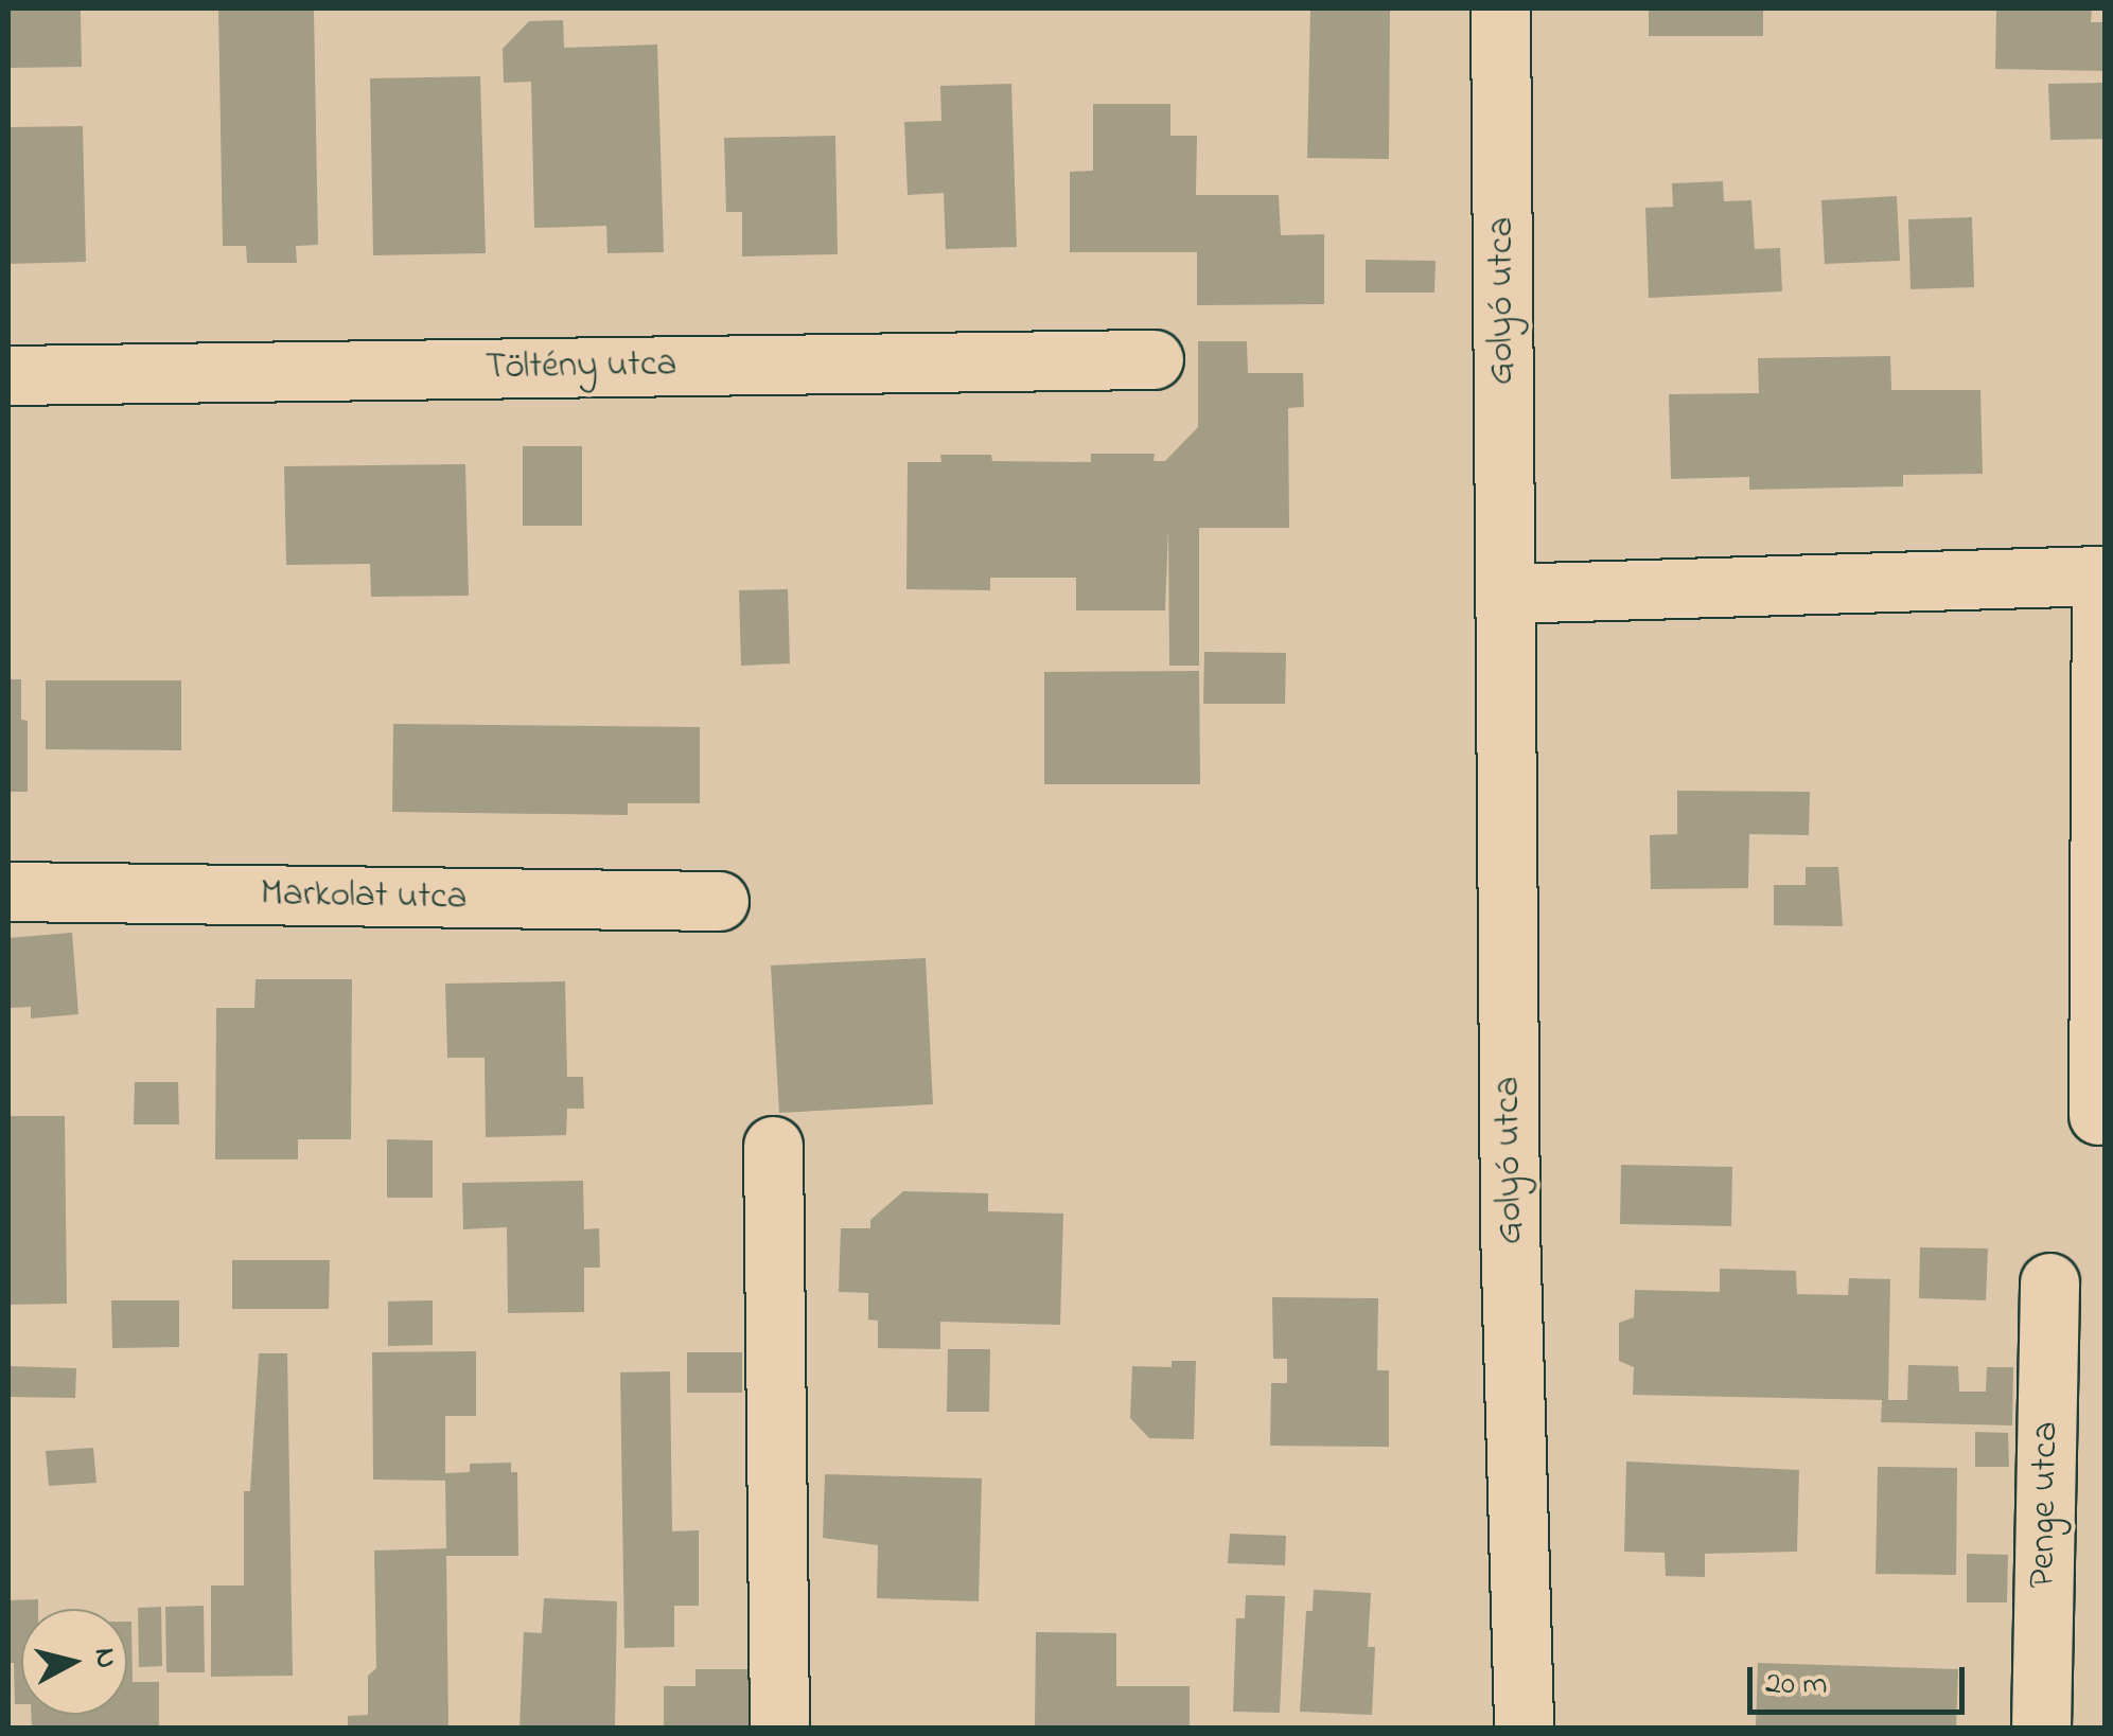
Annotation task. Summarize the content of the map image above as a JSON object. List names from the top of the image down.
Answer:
{
  "streets": {
    "street": [
      "Golyó utca",
      "Töltény utca",
      "Markolat utca",
      "Penge utca"
    ]
  },
  "scale_bar": "20 m",
  "north": "right"
}
